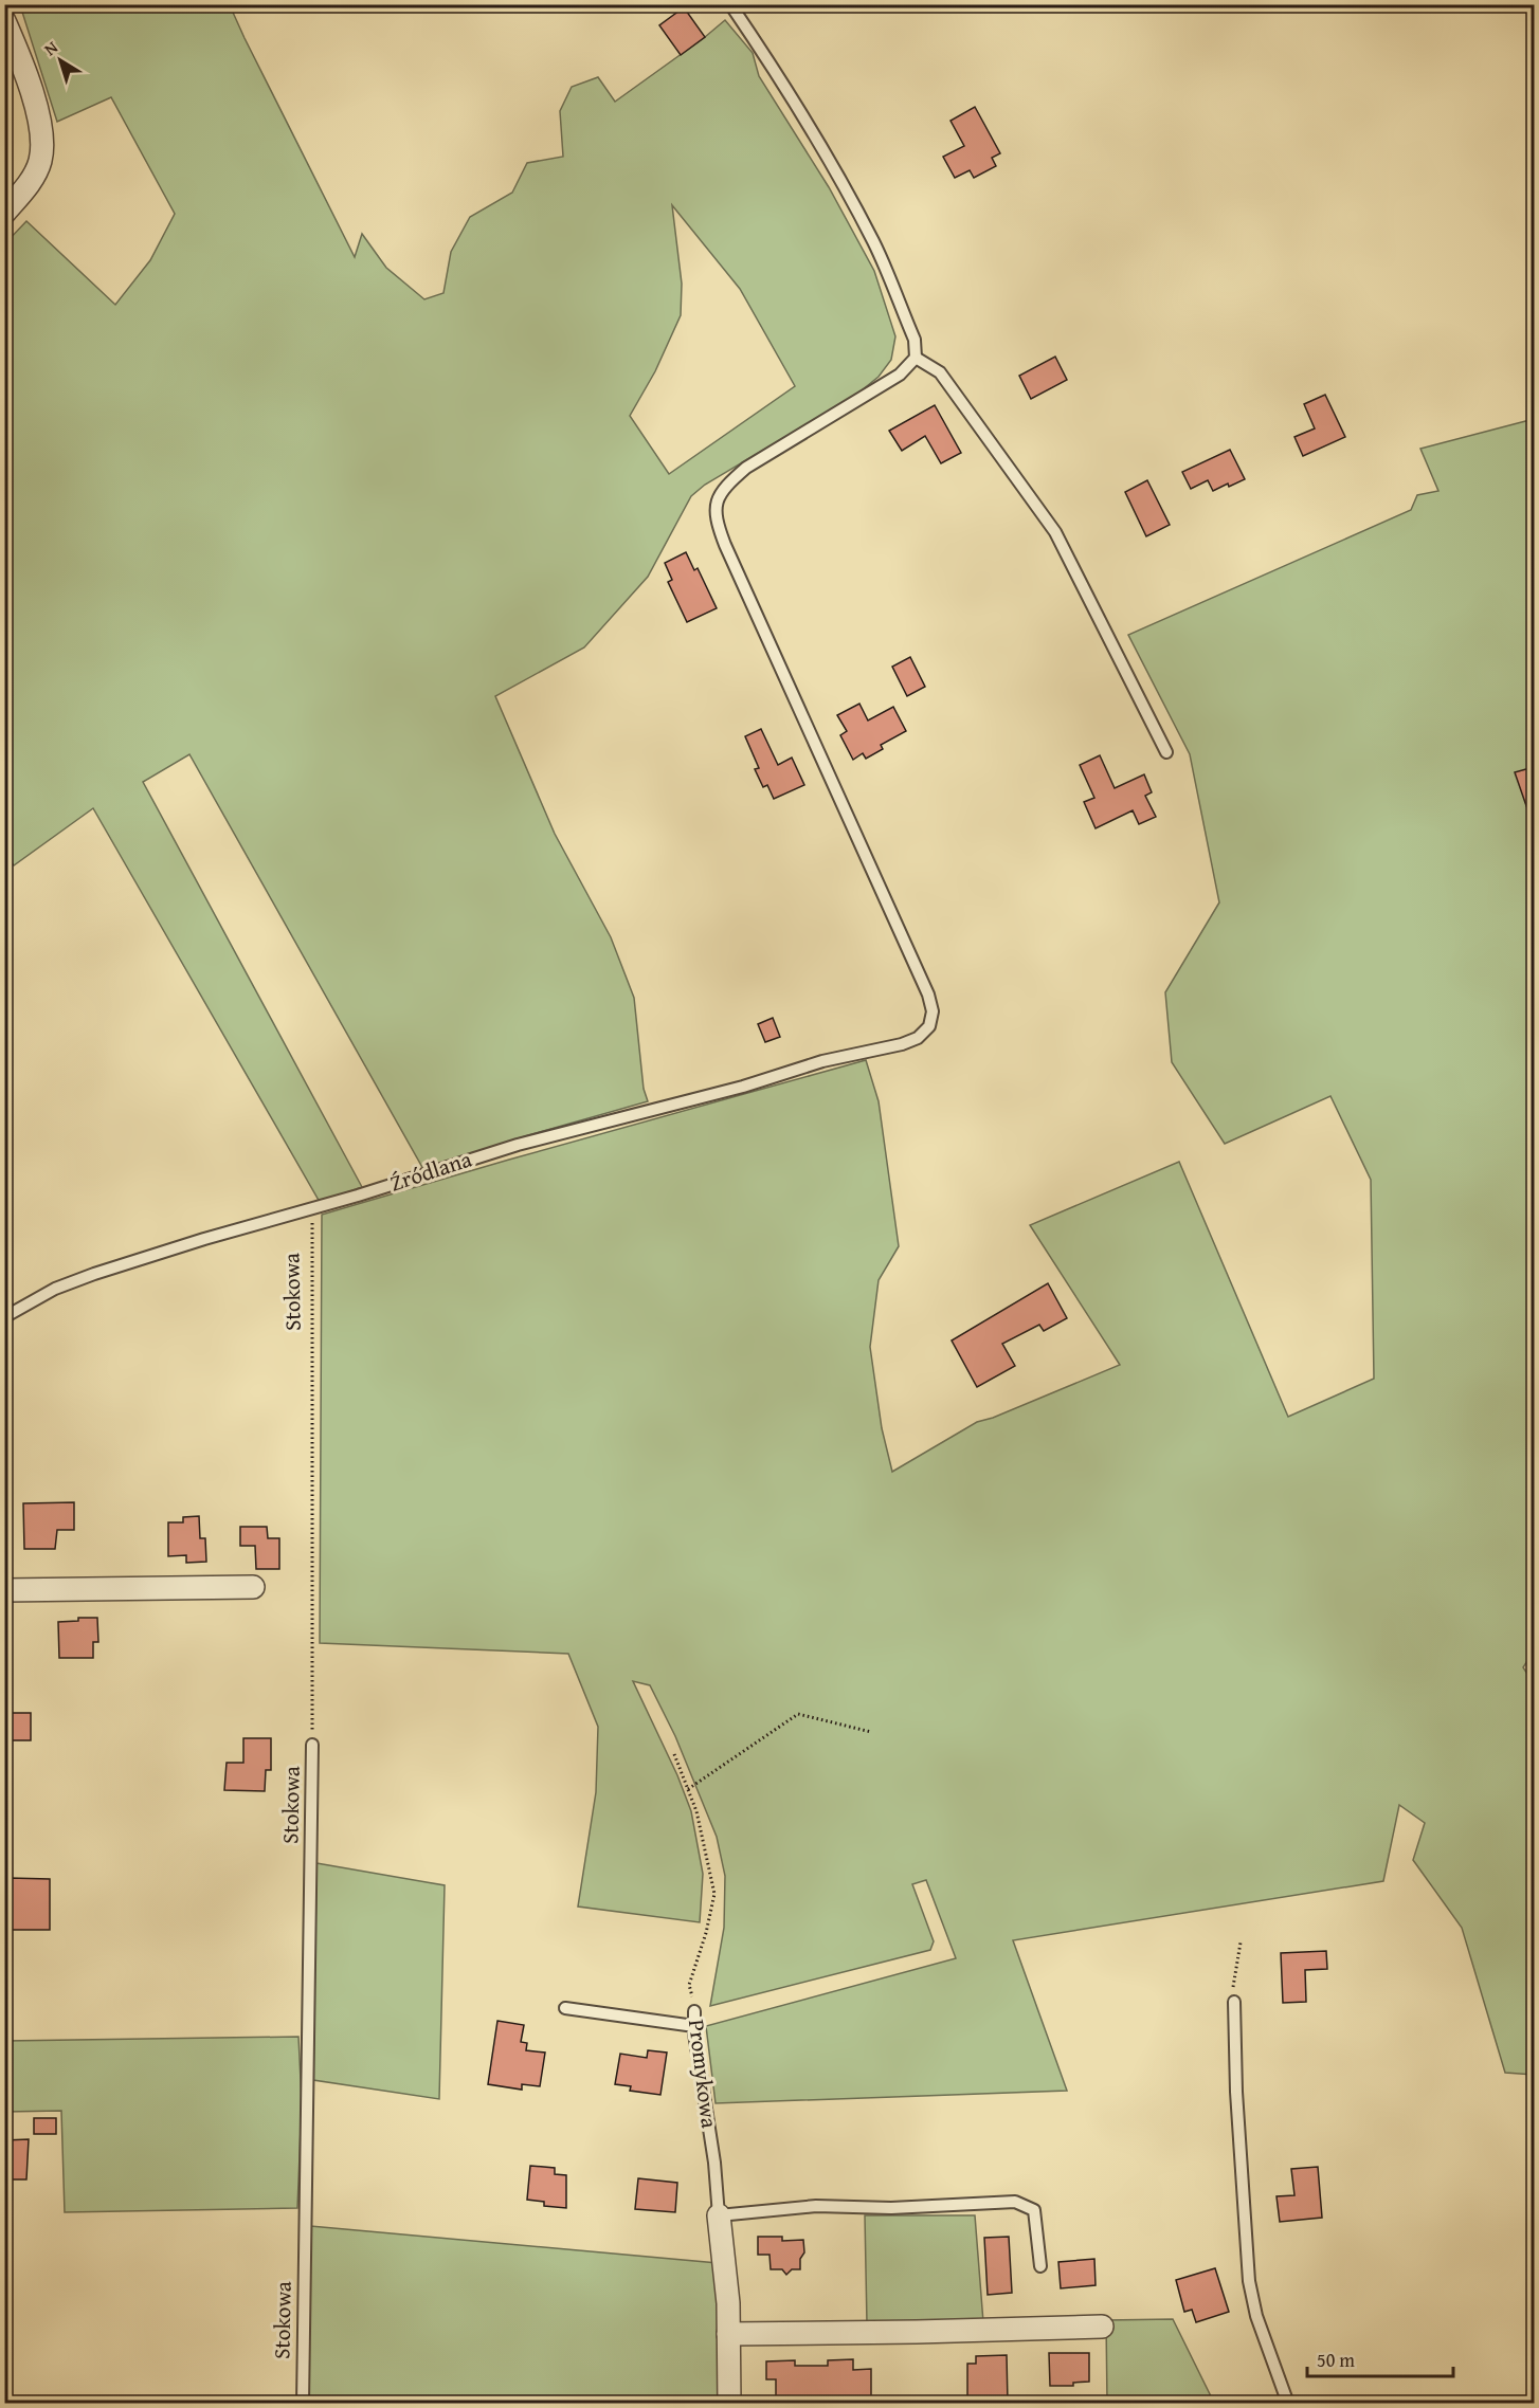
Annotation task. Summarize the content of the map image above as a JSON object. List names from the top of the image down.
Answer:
{
  "streets": {
    "street": ["Promykowa"],
    "lane": ["Źródlana", "Stokowa"]
  },
  "crossings": [
    ["Źródlana", "Stokowa"]
  ],
  "scale_bar": "50 m",
  "north": "top left"
}
